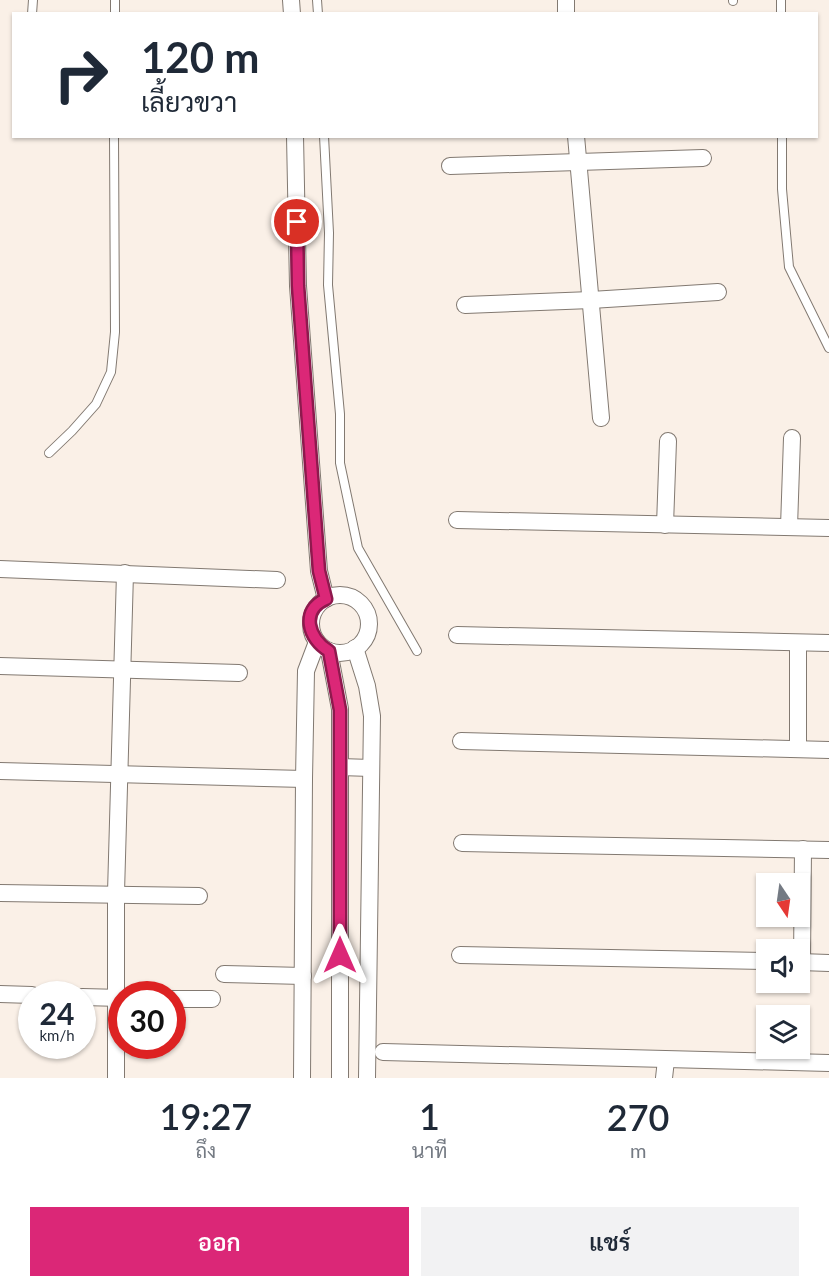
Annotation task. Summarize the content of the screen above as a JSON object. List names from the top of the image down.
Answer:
{
  "north": "bottom",
  "page": {
    "turn": ["120 m", "เลี้ยวขวา"],
    "speed": "24 km/h",
    "limit": "30",
    "eta": [
      "19:27",
      "ถึง",
      "1",
      "นาที",
      "270",
      "m"
    ],
    "buttons": ["ออก", "แชร์"]
  }
}
